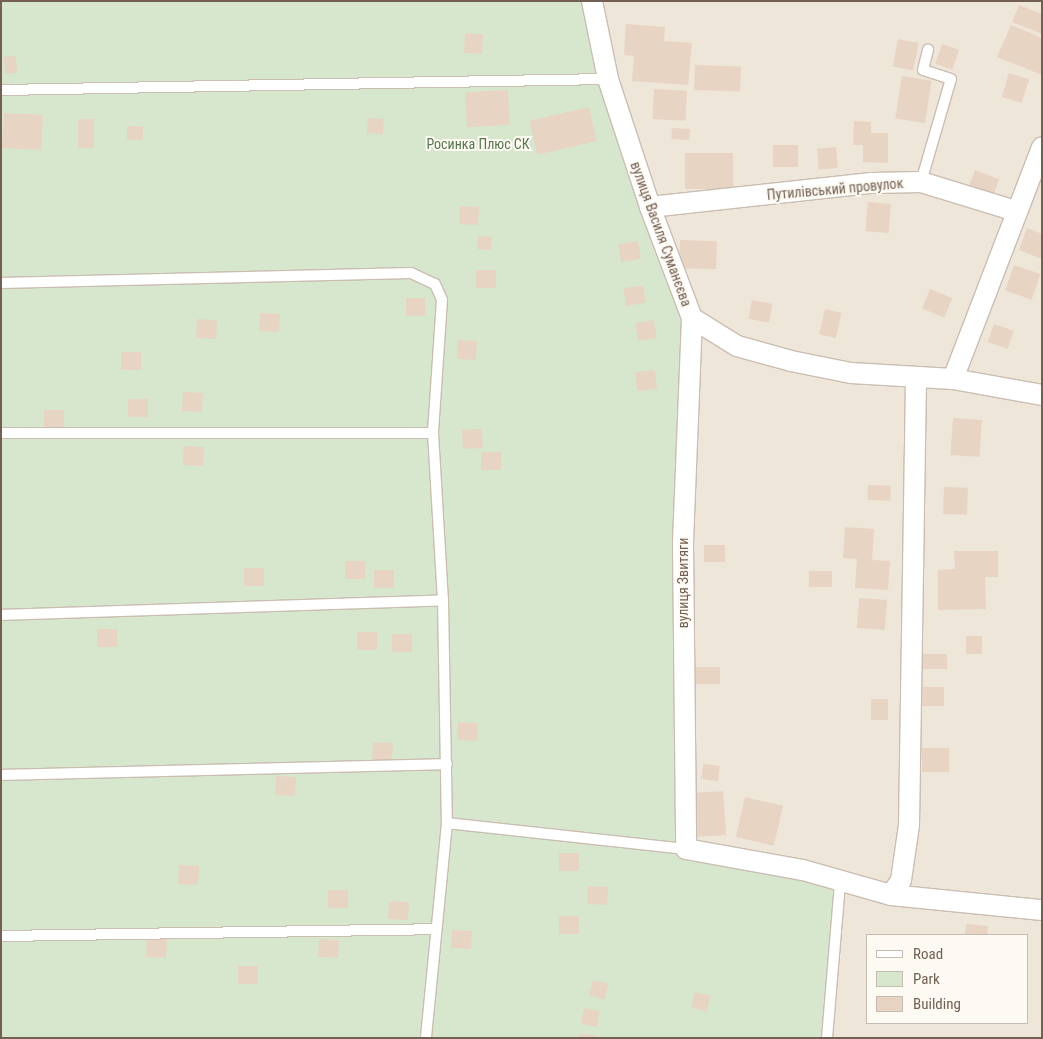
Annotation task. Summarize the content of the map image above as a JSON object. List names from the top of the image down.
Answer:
{
  "streets": {
    "street": ["Путилівський провулок", "вулиця Василя Суманєєва", "вулиця Звитяги"]
  },
  "crossings": [
    ["Путилівський провулок", "вулиця Василя Суманєєва"],
    ["вулиця Василя Суманєєва", "вулиця Звитяги"]
  ],
  "parks": ["Росинка Плюс СК"],
  "legend": ["Road", "Park", "Building"]
}
